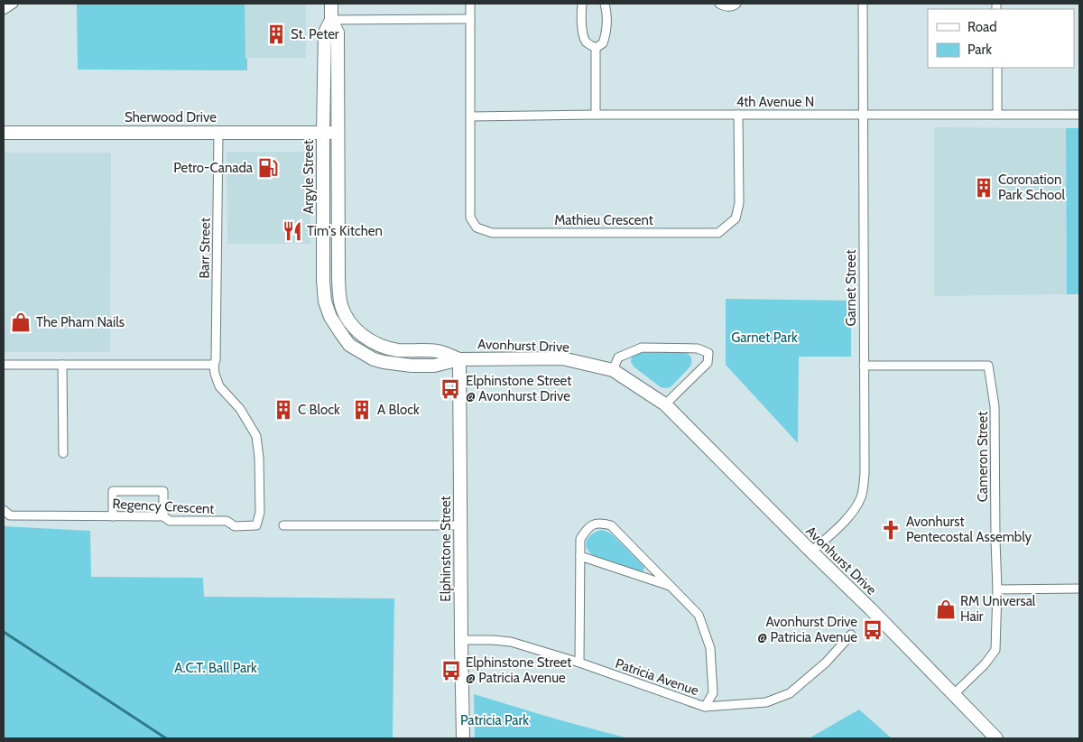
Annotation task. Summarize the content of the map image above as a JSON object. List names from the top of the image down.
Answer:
{
  "streets": {
    "street": [
      "4th Avenue N",
      "Sherwood Drive",
      "Argyle Street",
      "Mathieu Crescent",
      "Barr Street",
      "Garnet Street",
      "Avonhurst Drive",
      "Cameron Street",
      "Regency Crescent",
      "Elphinstone Street",
      "Patricia Avenue"
    ]
  },
  "crossings": [
    ["4th Avenue N", "Mathieu Crescent"],
    ["4th Avenue N", "Garnet Street"],
    ["Sherwood Drive", "Argyle Street"],
    ["Sherwood Drive", "Barr Street"],
    ["Argyle Street", "Avonhurst Drive"],
    ["Barr Street", "Regency Crescent"],
    ["Garnet Street", "Avonhurst Drive"],
    ["Garnet Street", "Cameron Street"],
    ["Avonhurst Drive", "Cameron Street"],
    ["Avonhurst Drive", "Elphinstone Street"],
    ["Elphinstone Street", "Patricia Avenue"]
  ],
  "parks": ["Garnet Park", "A.C.T. Ball Park", "Patricia Park"],
  "places": {
    "building": [
      "St. Peter",
      "Coronation Park School",
      "C Block",
      "A Block"
    ],
    "fuel station": ["Petro-Canada"],
    "restaurant": ["Tim's Kitchen"],
    "shop": ["The Pham Nails", "RM Universal Hair"],
    "bus stop": ["Elphinstone Street @ Avonhurst Drive", "Avonhurst Drive @ Patricia Avenue", "Elphinstone Street @ Patricia Avenue"],
    "church": ["Avonhurst Pentecostal Assembly"]
  },
  "legend": ["Road", "Park"]
}
